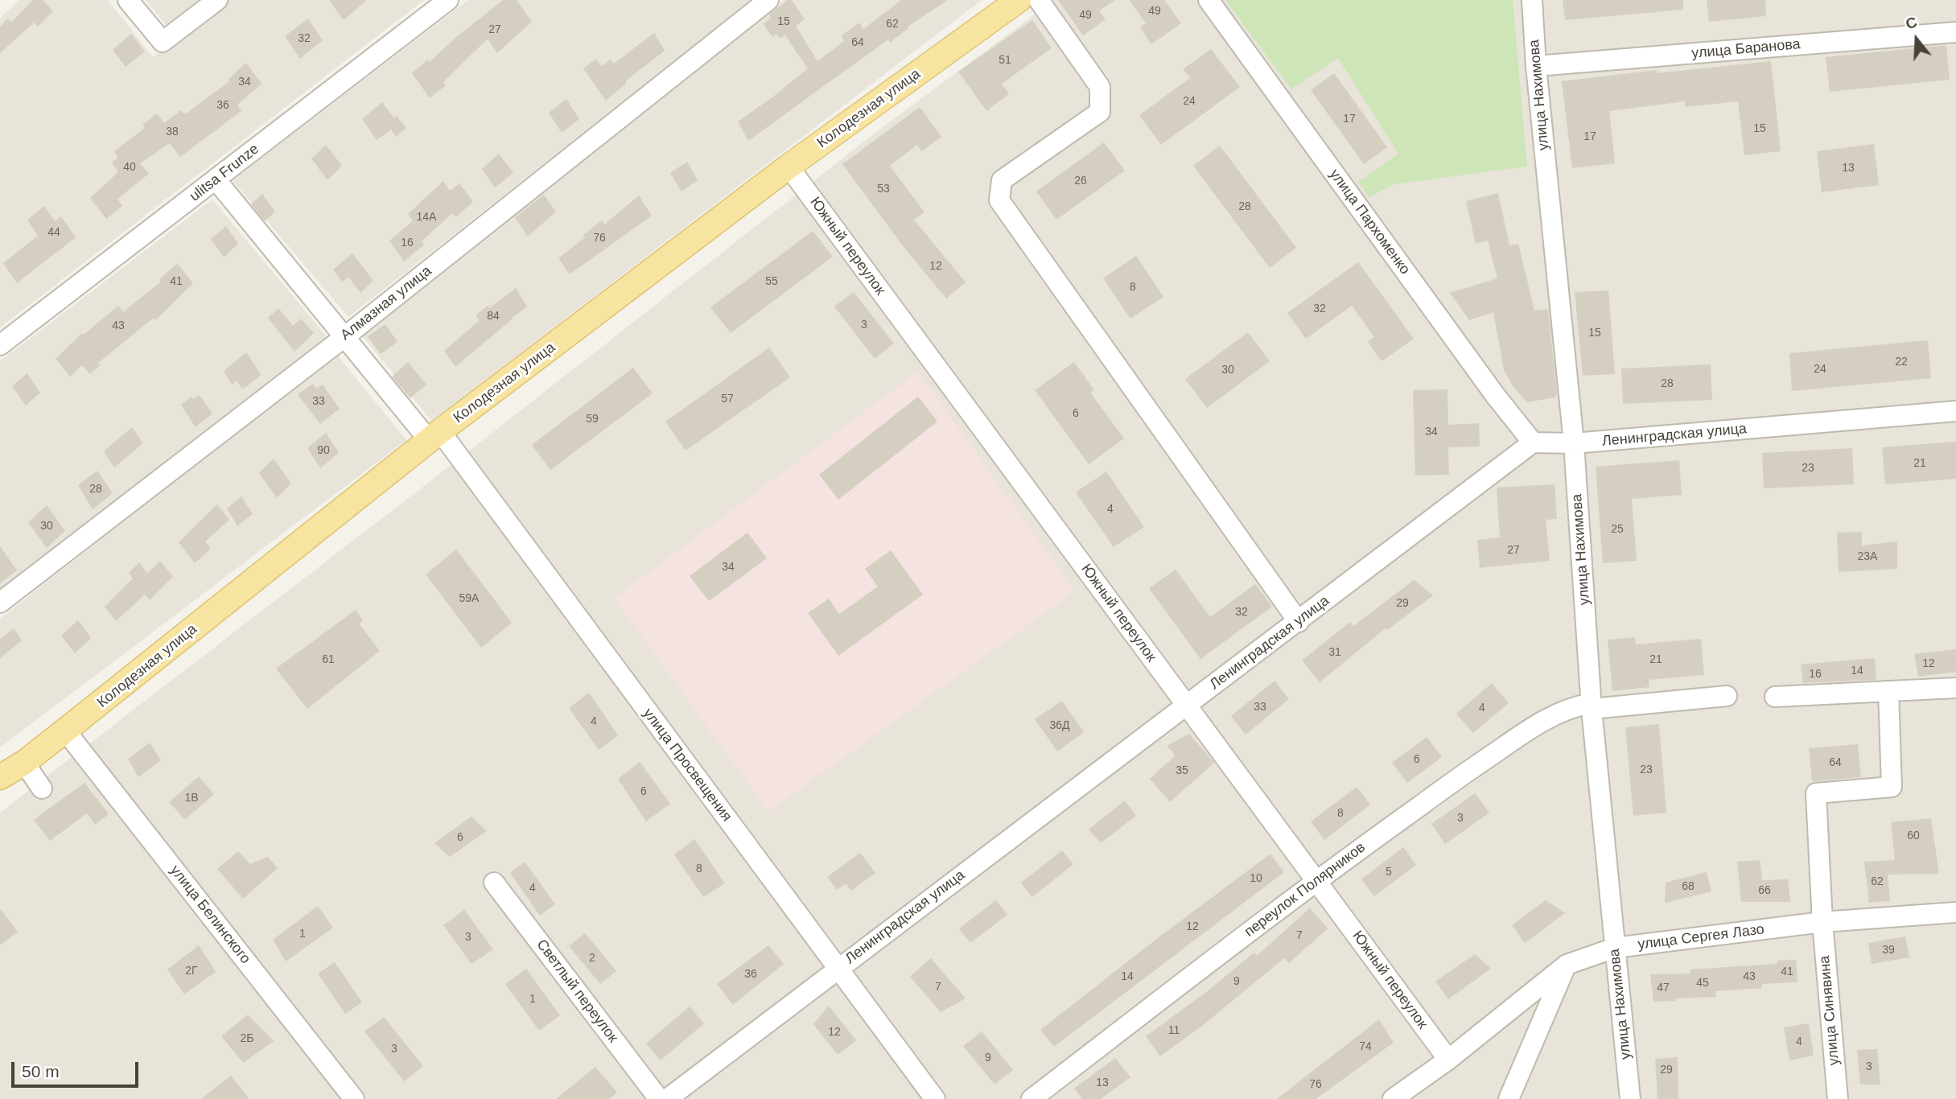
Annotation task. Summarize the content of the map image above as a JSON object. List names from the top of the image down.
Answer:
{
  "streets": {
    "main road": ["Колодезная улица"],
    "street": [
      "улица Баранова",
      "улица Нахимова",
      "ulitsa Frunze",
      "улица Пархоменко",
      "Южный переулок",
      "Алмазная улица",
      "Ленинградская улица",
      "улица Просвещения",
      "переулок Полярников",
      "улица Белинского",
      "улица Сергея Лазо",
      "Светлый переулок",
      "улица Синявина"
    ]
  },
  "crossings": [
    ["улица Баранова", "улица Нахимова"],
    ["улица Нахимова", "Ленинградская улица"],
    ["улица Нахимова", "переулок Полярников"],
    ["улица Нахимова", "улица Сергея Лазо"],
    ["Колодезная улица", "Южный переулок"],
    ["Колодезная улица", "улица Просвещения"],
    ["Колодезная улица", "улица Белинского"],
    ["ulitsa Frunze", "улица Просвещения"],
    ["улица Пархоменко", "Ленинградская улица"],
    ["Южный переулок", "Ленинградская улица"],
    ["Южный переулок", "переулок Полярников"],
    ["Южный переулок", "улица Сергея Лазо"],
    ["Алмазная улица", "улица Просвещения"],
    ["Ленинградская улица", "улица Просвещения"],
    ["улица Сергея Лазо", "улица Синявина"]
  ],
  "house_numbers": [
    "49",
    "49",
    "15",
    "62",
    "27",
    "32",
    "64",
    "51",
    "34",
    "24",
    "36",
    "17",
    "15",
    "38",
    "17",
    "40",
    "13",
    "26",
    "53",
    "28",
    "14А",
    "44",
    "76",
    "16",
    "12",
    "41",
    "55",
    "8",
    "32",
    "84",
    "3",
    "43",
    "15",
    "22",
    "24",
    "30",
    "28",
    "57",
    "33",
    "6",
    "59",
    "34",
    "90",
    "21",
    "23",
    "28",
    "4",
    "30",
    "25",
    "27",
    "23А",
    "34",
    "59А",
    "29",
    "32",
    "31",
    "61",
    "21",
    "12",
    "14",
    "16",
    "33",
    "4",
    "4",
    "36Д",
    "6",
    "64",
    "23",
    "35",
    "6",
    "1В",
    "8",
    "3",
    "60",
    "6",
    "8",
    "5",
    "10",
    "62",
    "68",
    "4",
    "66",
    "12",
    "1",
    "7",
    "3",
    "39",
    "2",
    "2Г",
    "41",
    "36",
    "14",
    "43",
    "9",
    "45",
    "7",
    "47",
    "1",
    "11",
    "12",
    "2Б",
    "4",
    "74",
    "3",
    "9",
    "3",
    "29",
    "13",
    "76"
  ],
  "scale_bar": "50 m",
  "north": "top"
}
